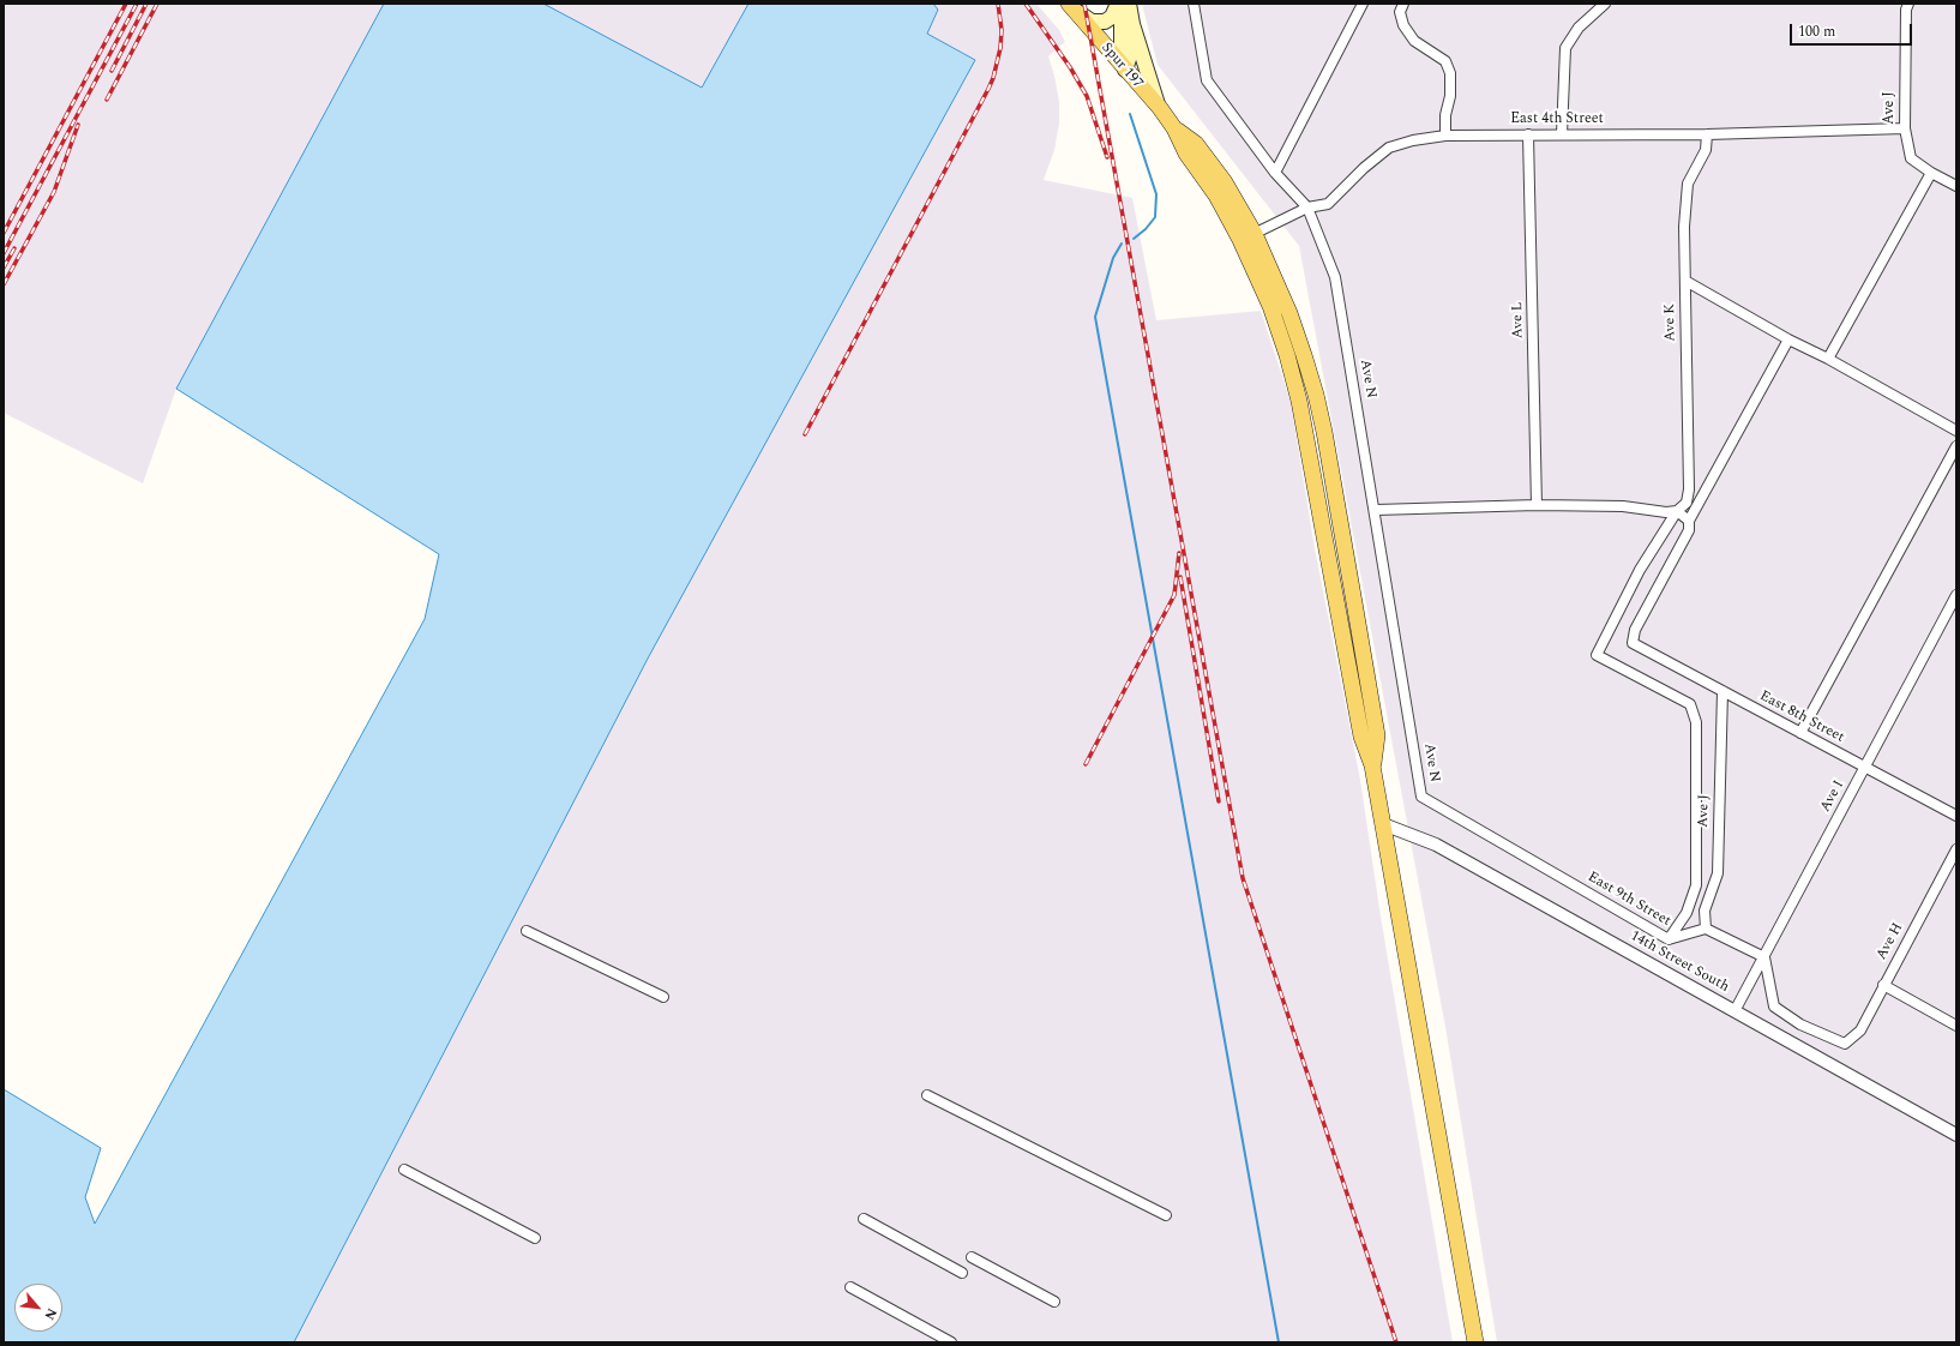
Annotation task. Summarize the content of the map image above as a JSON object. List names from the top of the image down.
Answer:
{
  "streets": {
    "main road": ["Spur 197"],
    "street": [
      "Ave J",
      "East 4th Street",
      "Ave L",
      "Ave K",
      "Ave N",
      "East 8th Street",
      "Ave I",
      "East 9th Street",
      "Ave H",
      "14th Street South"
    ]
  },
  "crossings": [
    ["Spur 197", "East 4th Street"],
    ["Spur 197", "14th Street South"],
    ["Ave J", "East 4th Street"],
    ["Ave J", "East 8th Street"],
    ["Ave J", "East 9th Street"],
    ["East 4th Street", "Ave L"],
    ["East 4th Street", "Ave K"],
    ["East 4th Street", "Ave N"],
    ["Ave K", "East 9th Street"],
    ["Ave N", "East 9th Street"],
    ["East 8th Street", "Ave I"],
    ["Ave I", "Ave H"],
    ["Ave I", "14th Street South"]
  ],
  "scale_bar": "100 m",
  "north": "bottom right"
}
